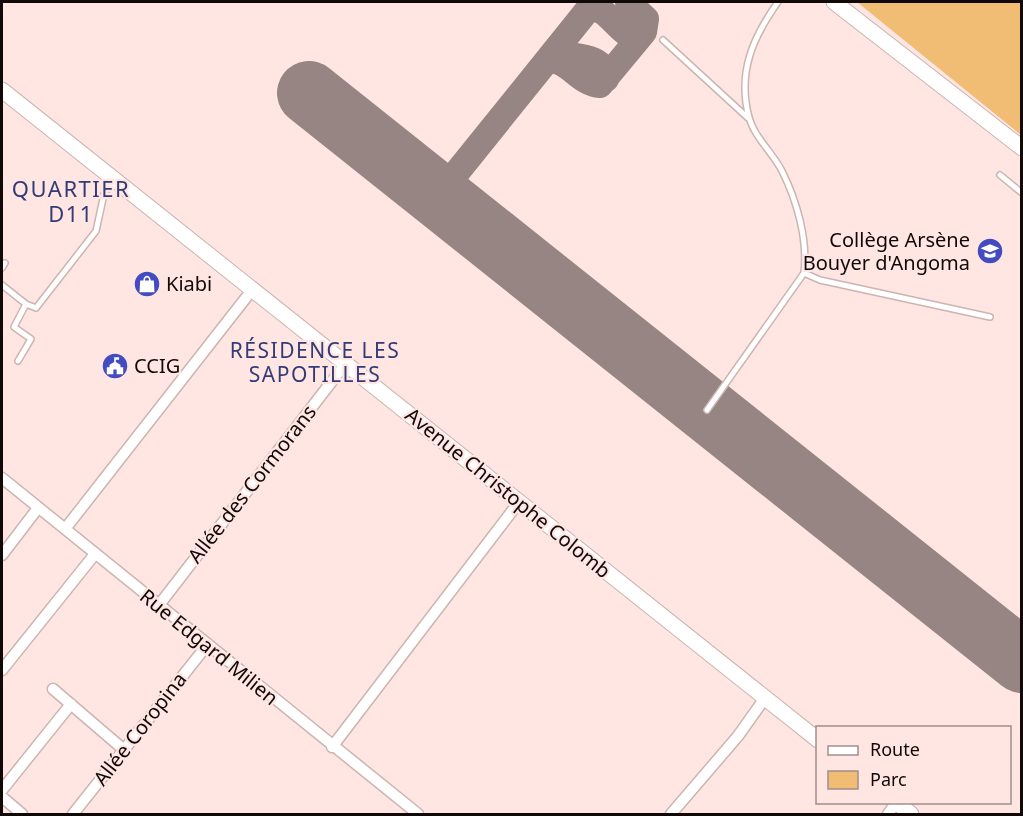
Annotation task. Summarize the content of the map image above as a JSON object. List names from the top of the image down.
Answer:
{
  "streets": {
    "street": [
      "Allée des Cormorans",
      "Avenue Christophe Colomb",
      "Rue Edgard Milien",
      "Allée Coropina"
    ]
  },
  "crossings": [
    ["Allée des Cormorans", "Avenue Christophe Colomb"],
    ["Allée des Cormorans", "Rue Edgard Milien"],
    ["Rue Edgard Milien", "Allée Coropina"]
  ],
  "districts": ["QUARTIER D11", "RÉSIDENCE LES SAPOTILLES"],
  "places": {
    "school or university": ["Collège Arsène Bouyer d'Angoma"],
    "shop": ["Kiabi"],
    "public building": ["CCIG"]
  },
  "legend": ["Route", "Parc"]
}
